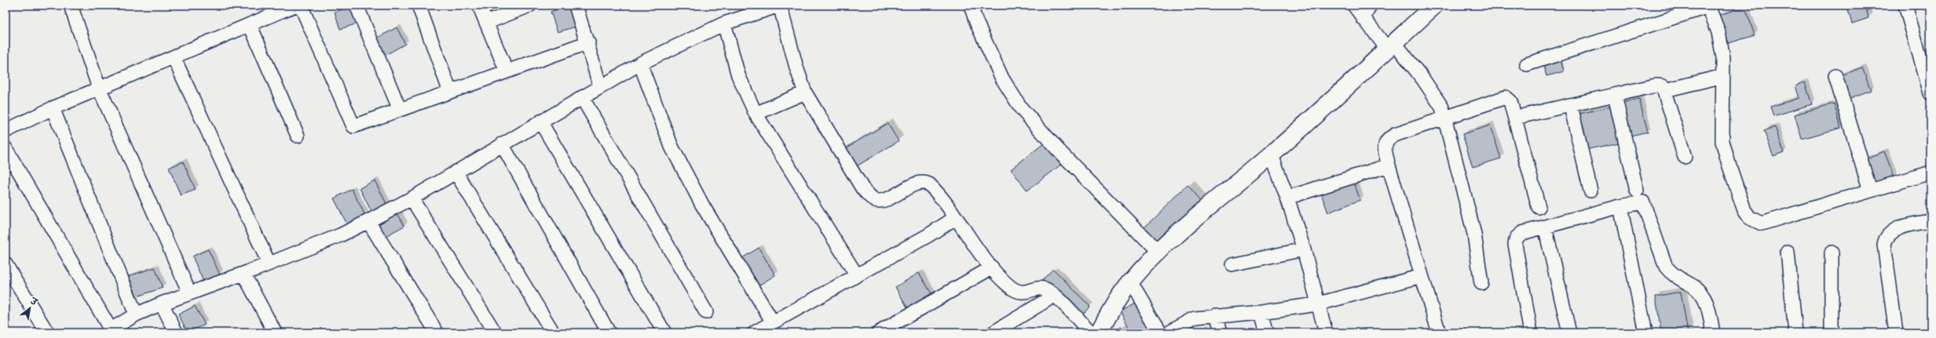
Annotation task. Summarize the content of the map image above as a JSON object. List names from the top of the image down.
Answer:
{
  "north": "top right"
}
